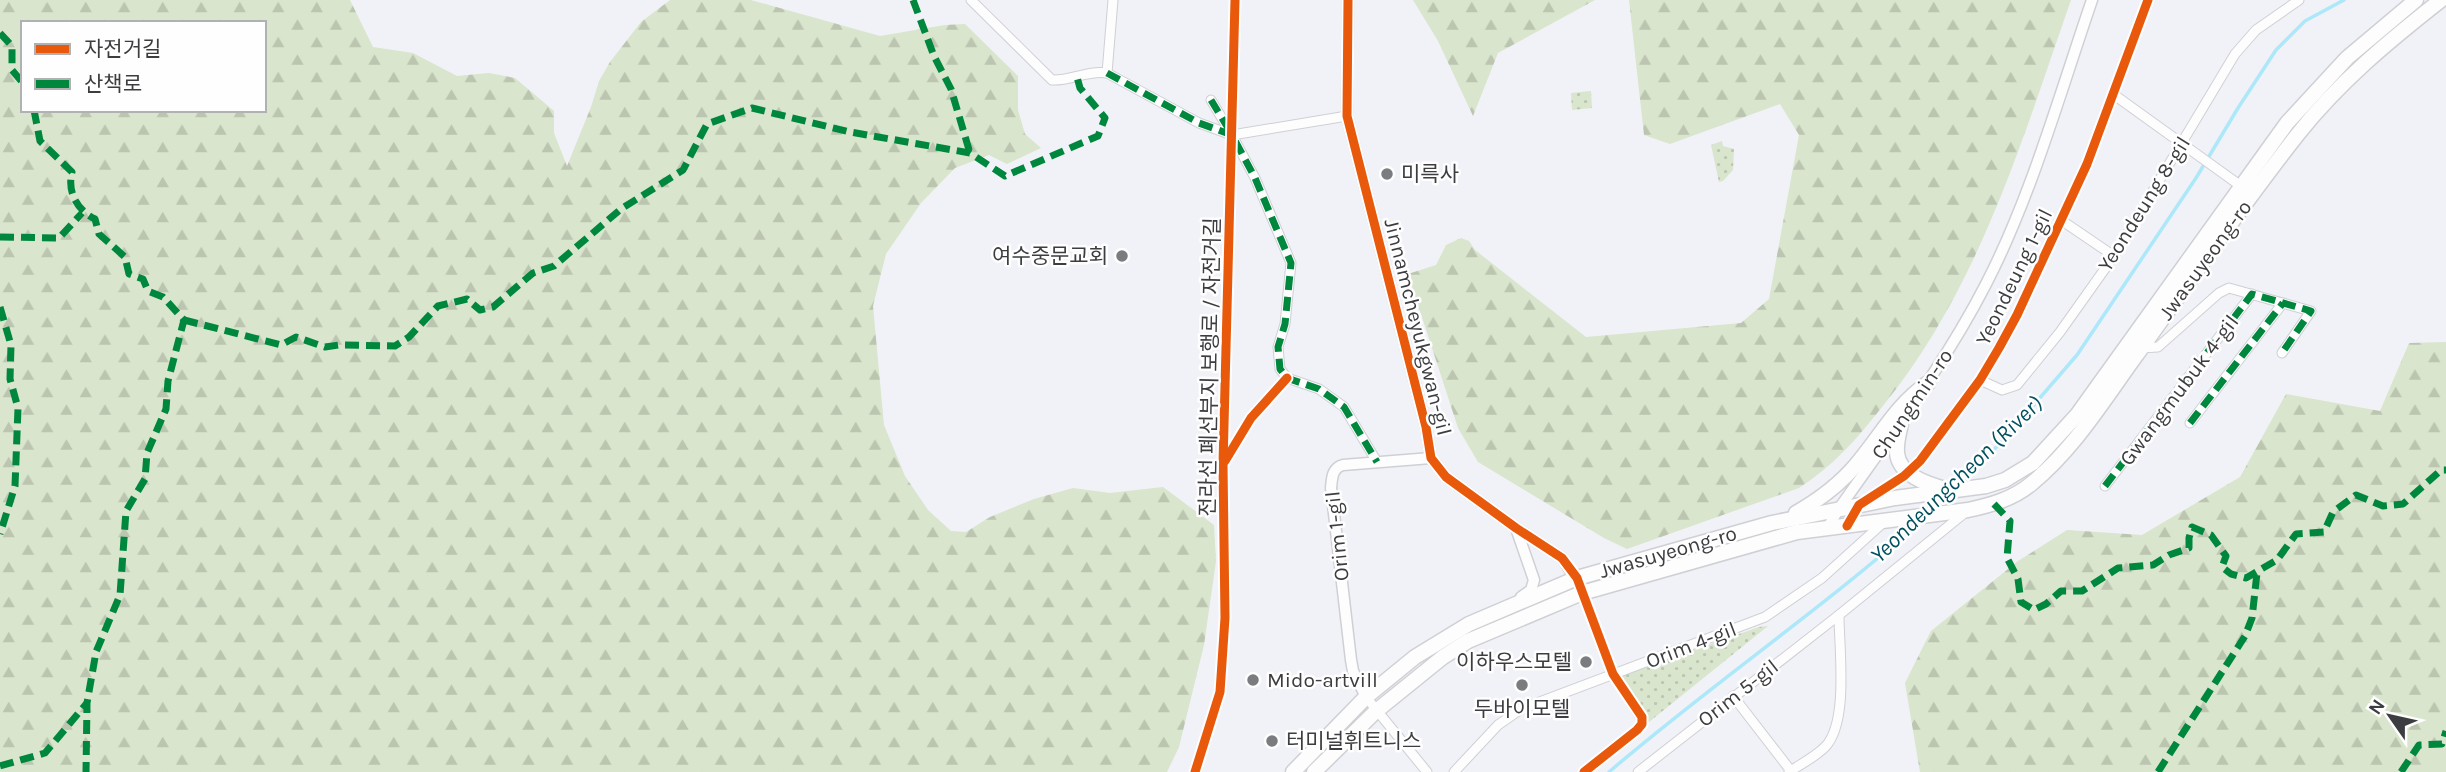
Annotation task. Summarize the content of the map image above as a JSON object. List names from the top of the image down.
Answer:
{
  "streets": {
    "main road": ["Jwasuyeong-ro"],
    "street": [
      "Yeondeung 8-gil",
      "Yeondeung 1-gil",
      "Jinnamcheyukgwan-gil",
      "Gwangmubuk 4-gil",
      "Chungmin-ro",
      "Orim 1-gil",
      "Orim 4-gil",
      "Orim 5-gil"
    ],
    "cycle path": ["전라선 폐선부지 보행로 / 자전거길"]
  },
  "crossings": [
    ["Yeondeung 8-gil", "Yeondeung 1-gil"],
    ["Jwasuyeong-ro", "Yeondeung 1-gil"],
    ["Jwasuyeong-ro", "Jinnamcheyukgwan-gil"],
    ["Jwasuyeong-ro", "Gwangmubuk 4-gil"],
    ["Jwasuyeong-ro", "Chungmin-ro"],
    ["Jwasuyeong-ro", "Orim 1-gil"],
    ["Jwasuyeong-ro", "Orim 4-gil"],
    ["Jwasuyeong-ro", "Orim 5-gil"],
    ["Jinnamcheyukgwan-gil", "Orim 1-gil"]
  ],
  "water": ["Yeondeungcheon (River)"],
  "places": [
    "미륵사",
    "여수중문교회",
    "이하우스모텔",
    "Mido-artvill",
    "두바이모텔",
    "터미널휘트니스"
  ],
  "legend": ["자전거길", "산책로"],
  "north": "top left"
}
